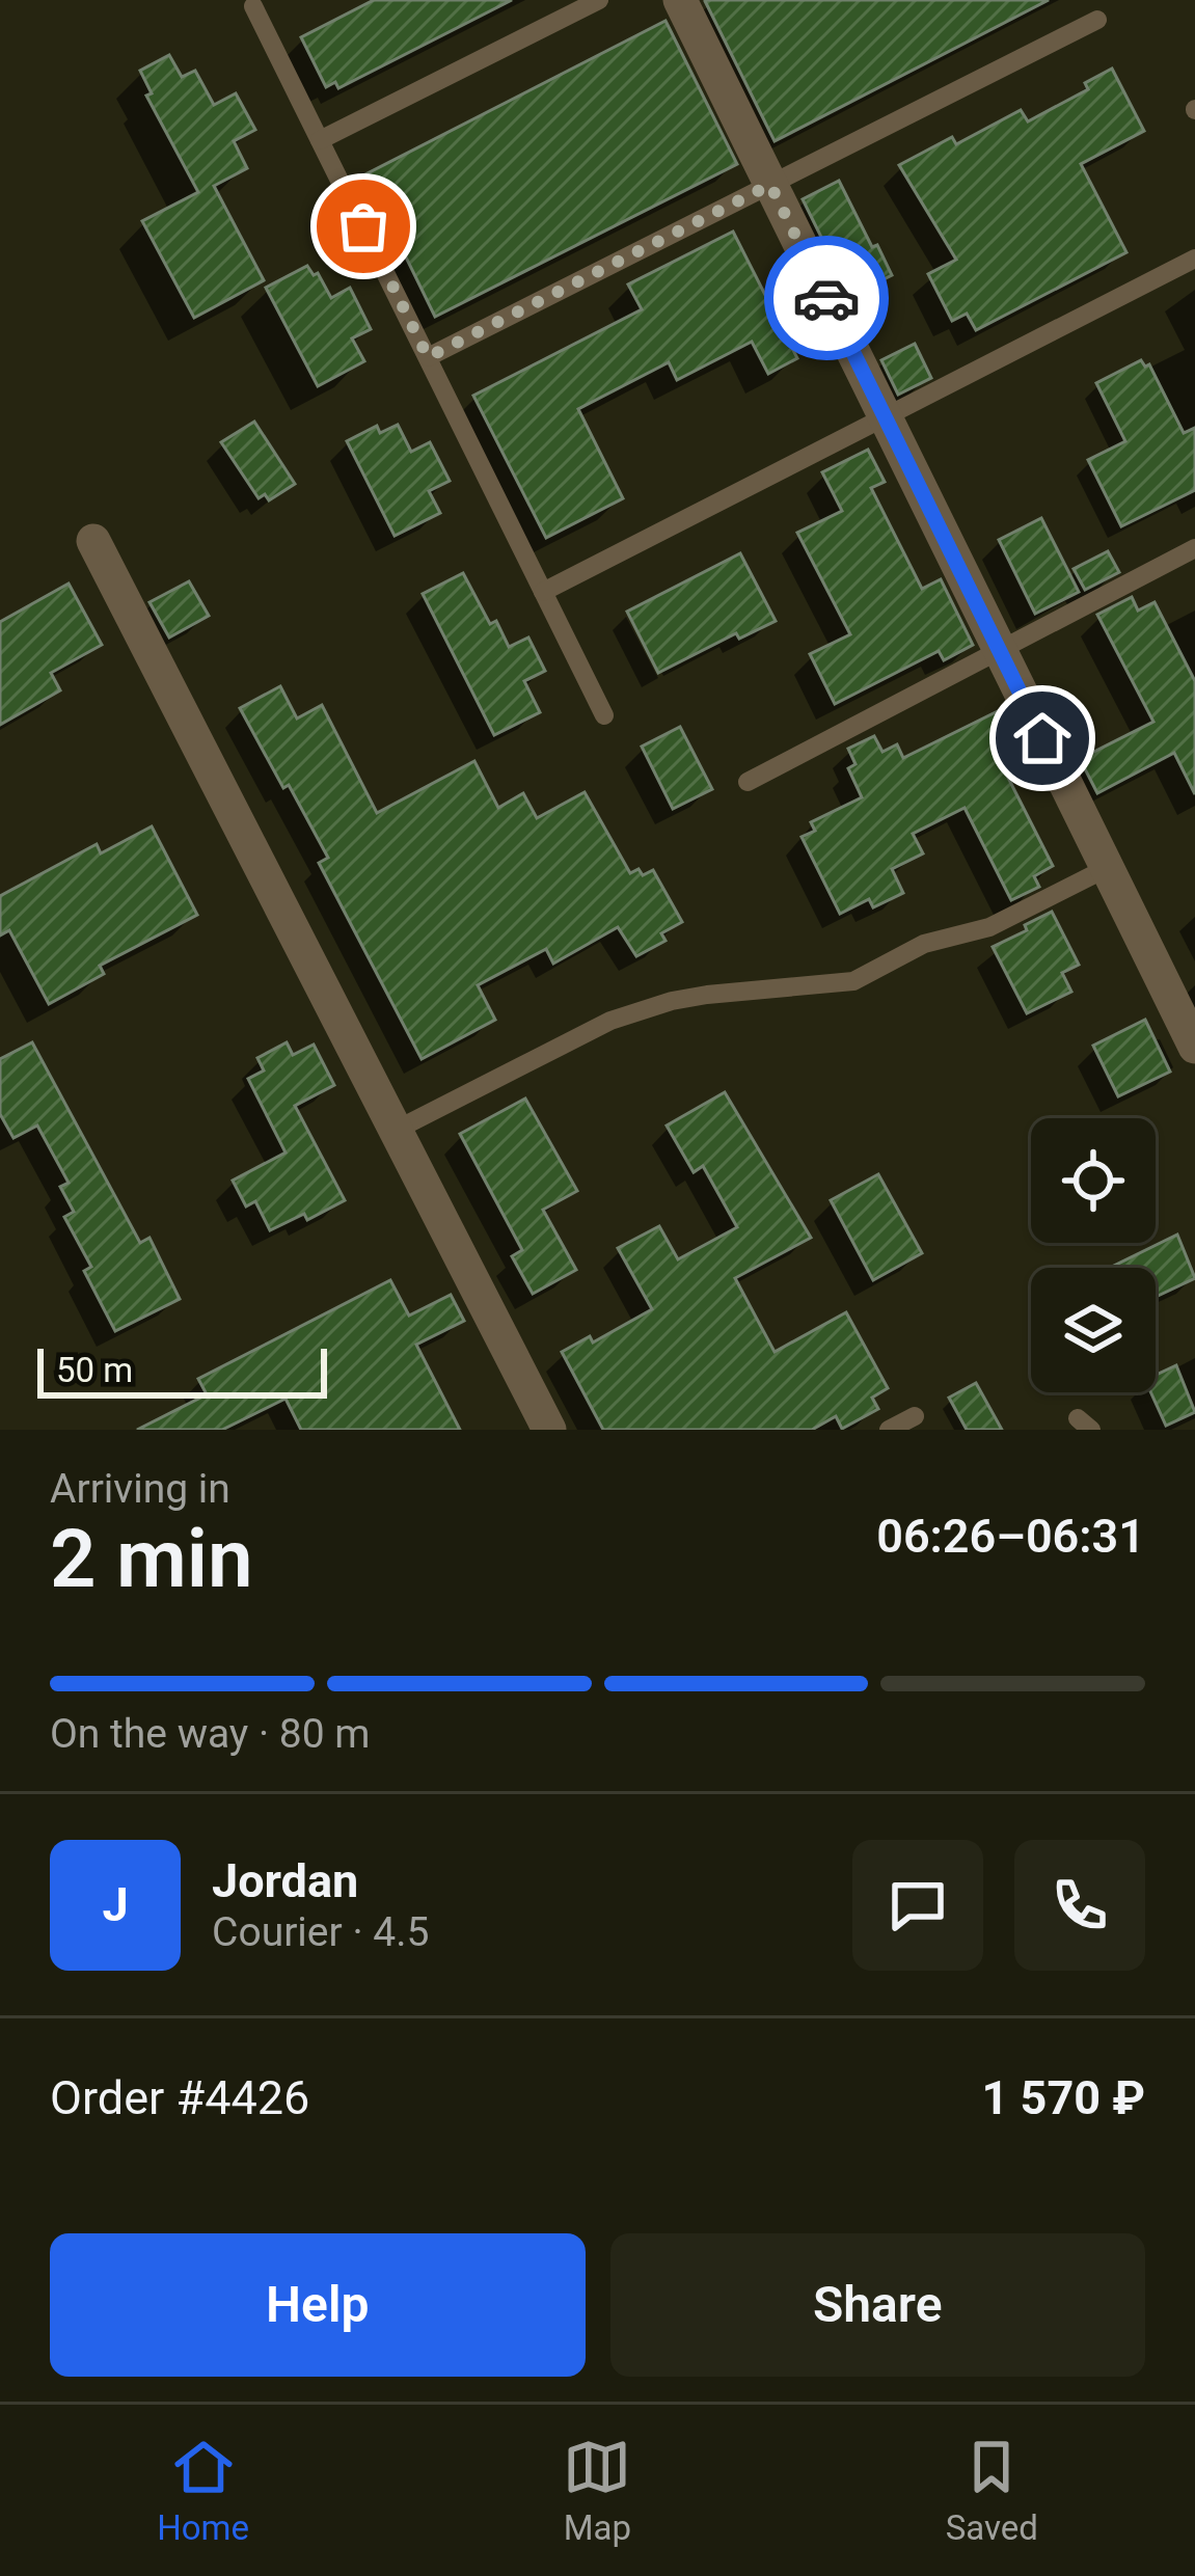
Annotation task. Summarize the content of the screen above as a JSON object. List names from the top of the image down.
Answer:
{
  "scale_bar": "50 m",
  "page": {
    "scale": "50 m",
    "heading": ["2 min", "Arriving in", "06:26–06:31"],
    "panel": [
      "Jordan",
      "Courier · 4.5",
      "Order #4426",
      "1 570 ₽"
    ],
    "bar": "On the way · 80 m",
    "round": "J",
    "buttons": ["Help", "Share"],
    "tabs": ["Home", "Map", "Saved"]
  }
}
